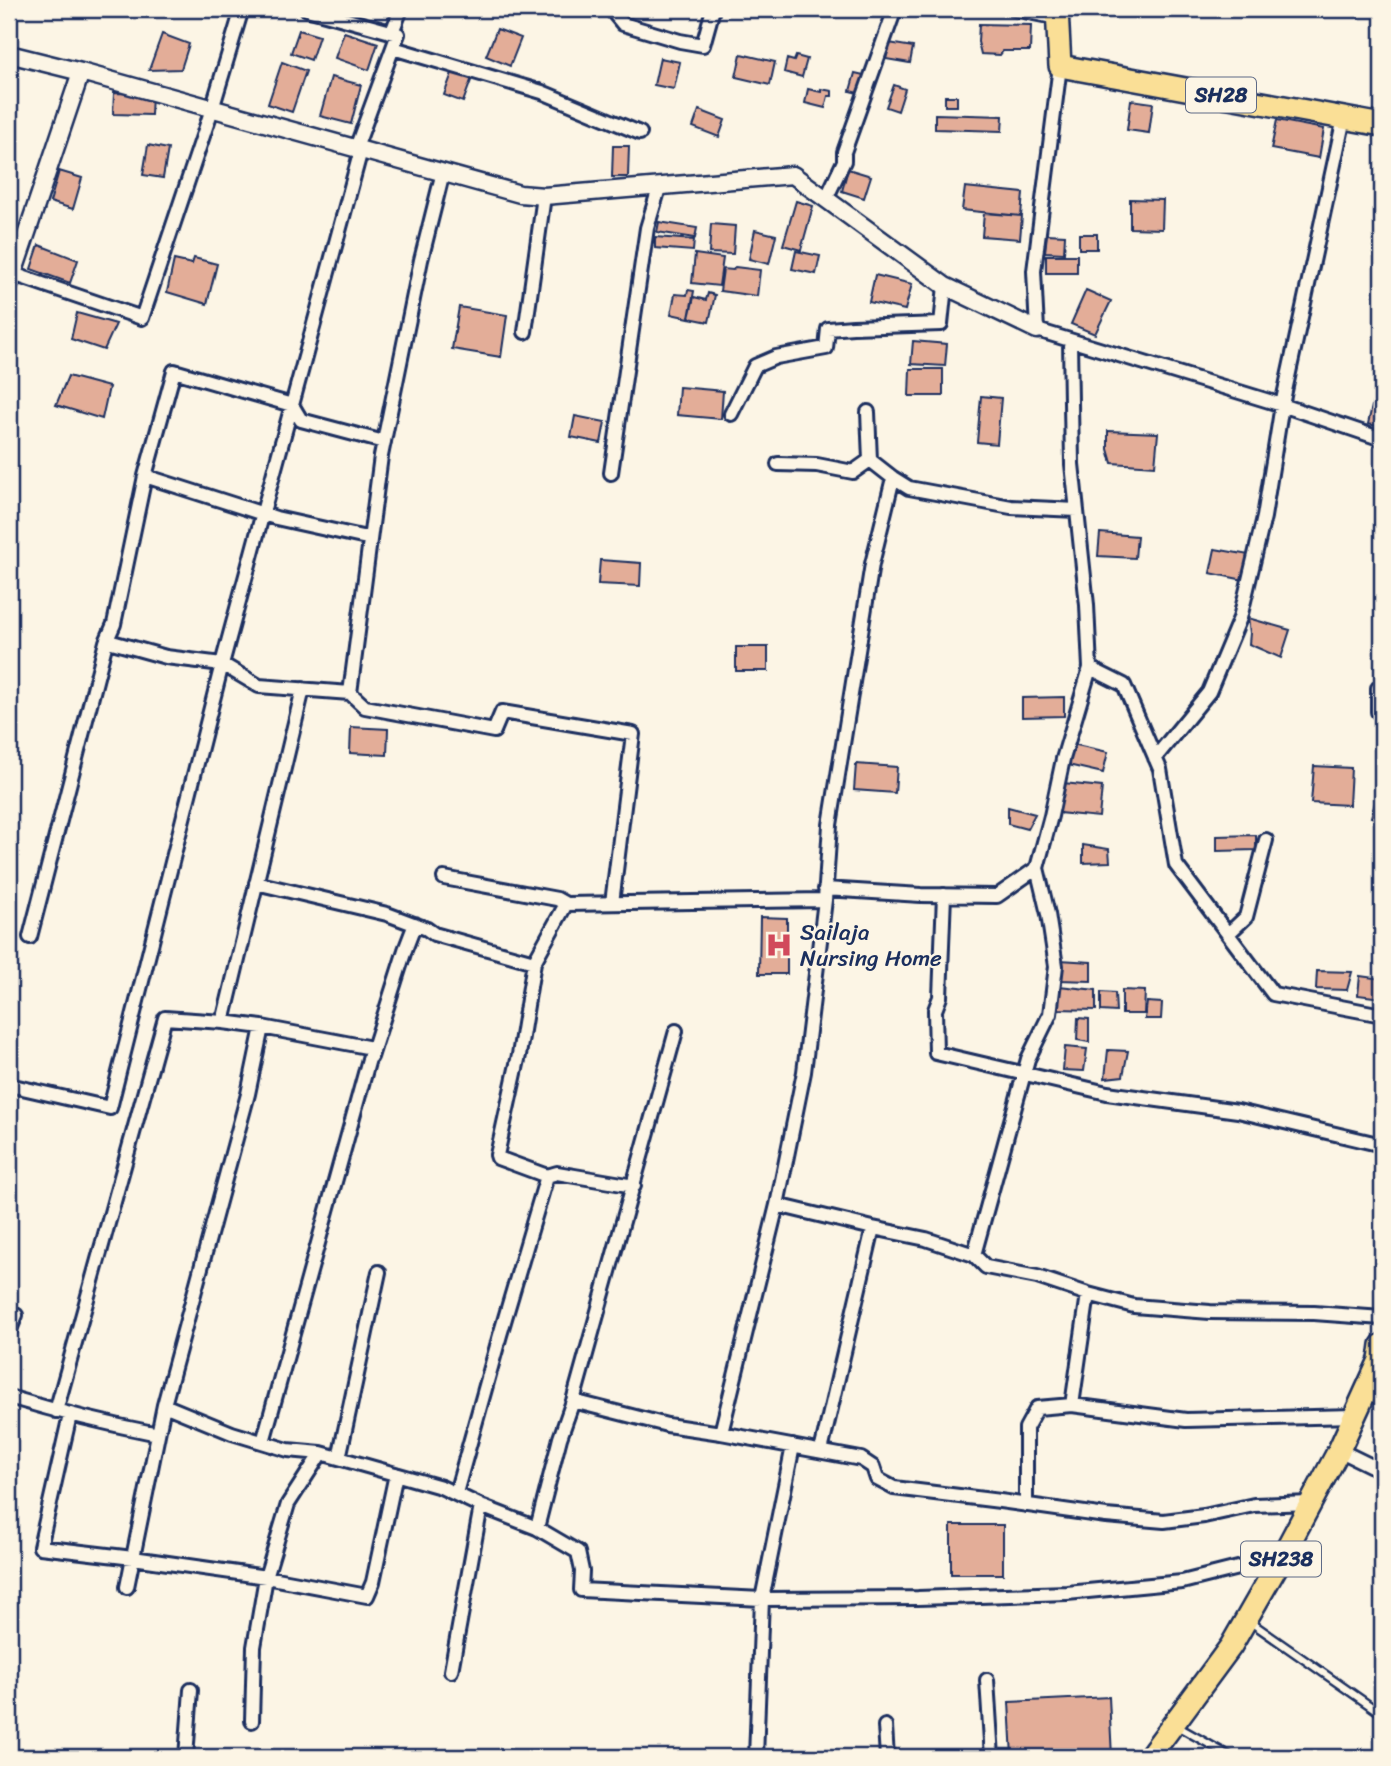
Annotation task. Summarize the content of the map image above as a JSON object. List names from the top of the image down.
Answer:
{
  "streets": {
    "main road": ["SH28", "SH238"]
  },
  "places": {
    "hospital": ["Sailaja Nursing Home"]
  }
}
